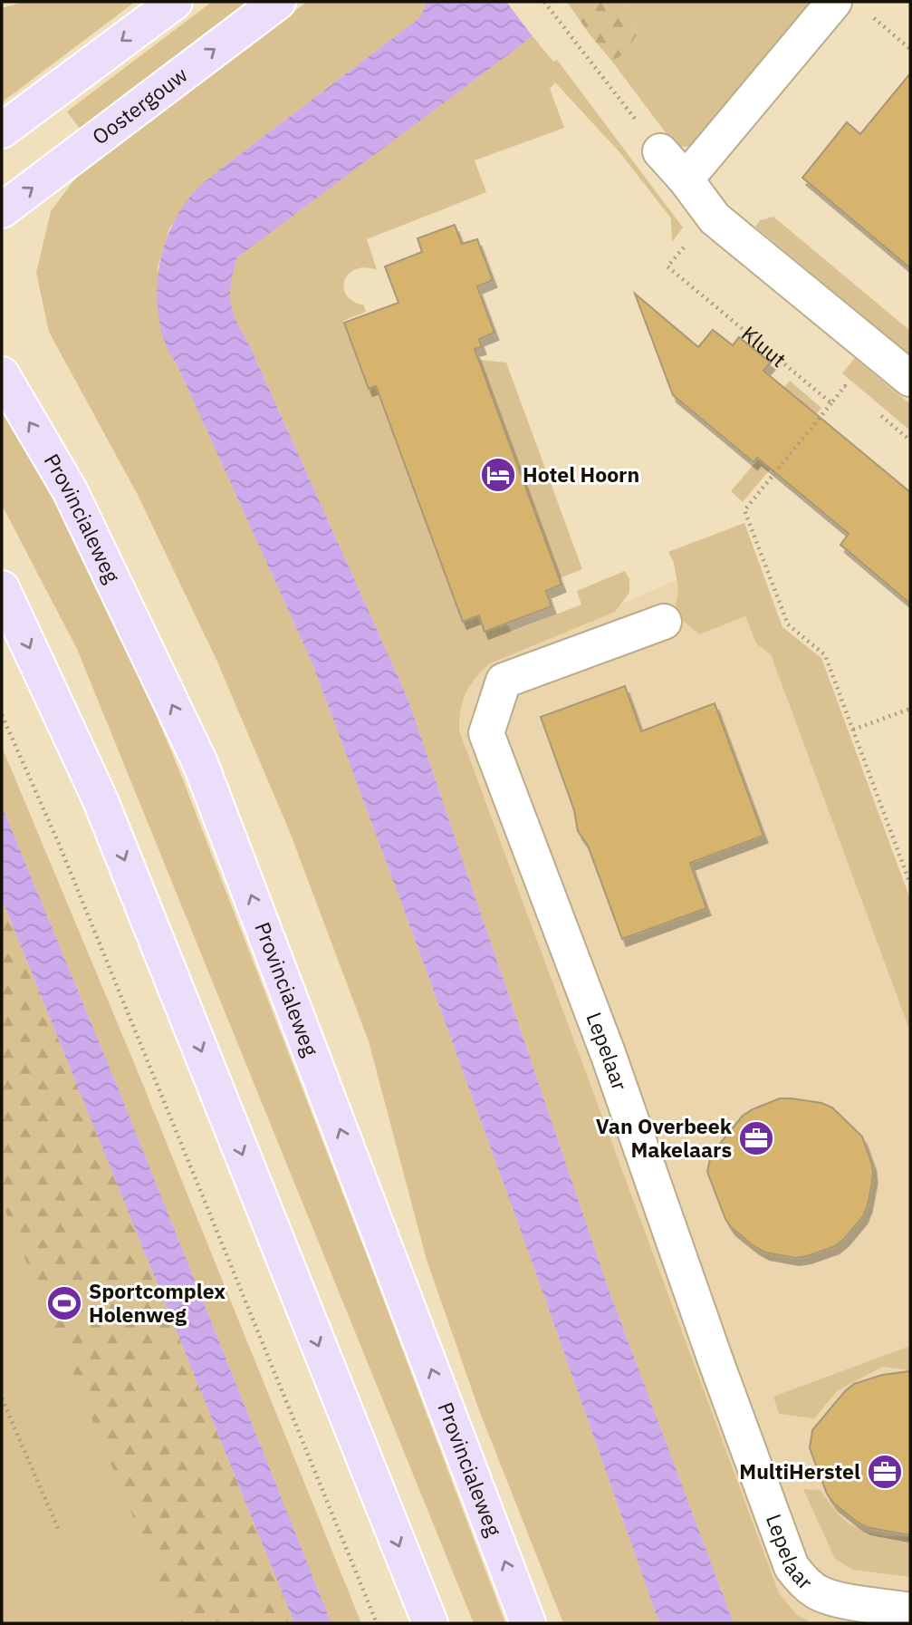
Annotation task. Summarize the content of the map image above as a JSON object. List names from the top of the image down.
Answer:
{
  "streets": {
    "main road": ["Oostergouw", "Provincialeweg"],
    "street": ["Lepelaar"],
    "path": ["Kluut"]
  },
  "places": {
    "hotel": ["Hotel Hoorn"],
    "office": ["Van Overbeek Makelaars", "MultiHerstel"],
    "sports": ["Sportcomplex Holenweg"]
  }
}
